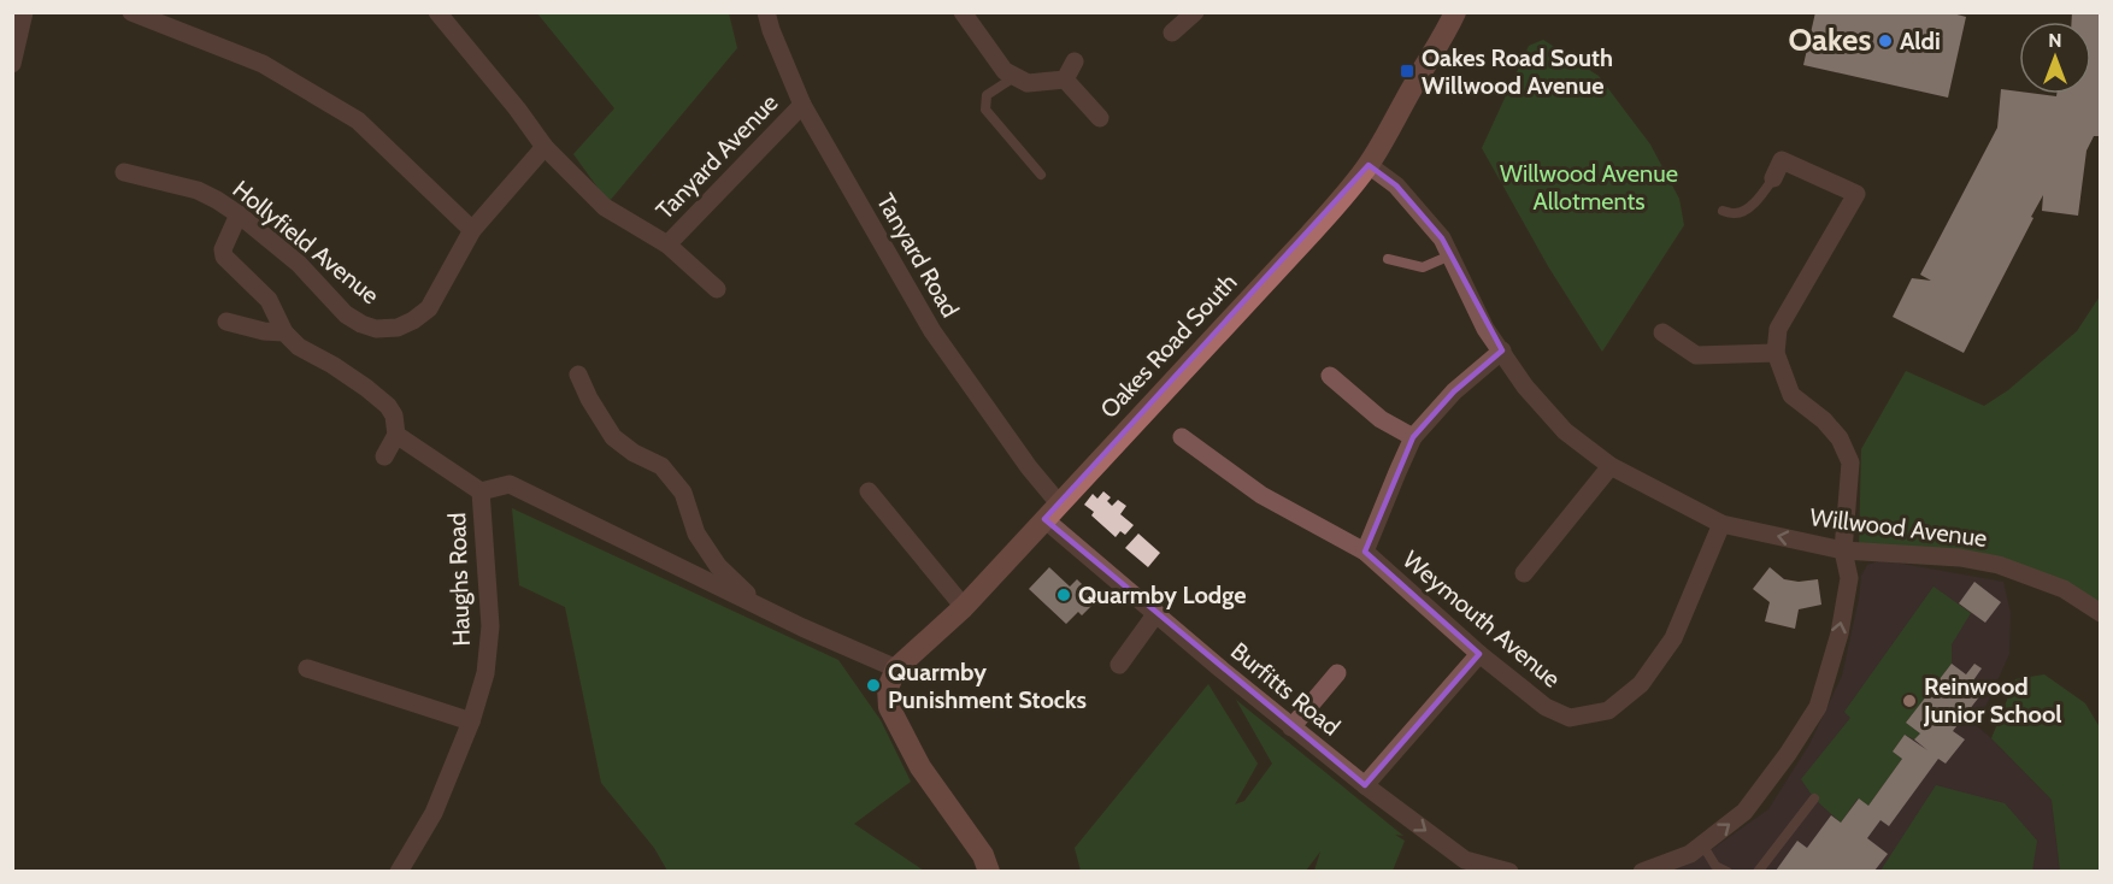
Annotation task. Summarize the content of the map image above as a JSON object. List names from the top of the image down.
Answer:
{
  "streets": {
    "street": [
      "Tanyard Avenue",
      "Hollyfield Avenue",
      "Tanyard Road",
      "Oakes Road South",
      "Willwood Avenue",
      "Haughs Road",
      "Weymouth Avenue",
      "Burfitts Road"
    ]
  },
  "crossings": [
    ["Tanyard Avenue", "Tanyard Road"],
    ["Tanyard Road", "Oakes Road South"],
    ["Tanyard Road", "Burfitts Road"],
    ["Oakes Road South", "Willwood Avenue"],
    ["Oakes Road South", "Haughs Road"],
    ["Oakes Road South", "Burfitts Road"],
    ["Willwood Avenue", "Weymouth Avenue"]
  ],
  "districts": ["Oakes"],
  "parks": ["Willwood Avenue Allotments"],
  "places": {
    "other": [
      "Aldi",
      "Quarmby Lodge",
      "Quarmby Punishment Stocks",
      "Reinwood Junior School"
    ],
    "transit": ["Oakes Road South Willwood Avenue"]
  },
  "north": "top"
}
